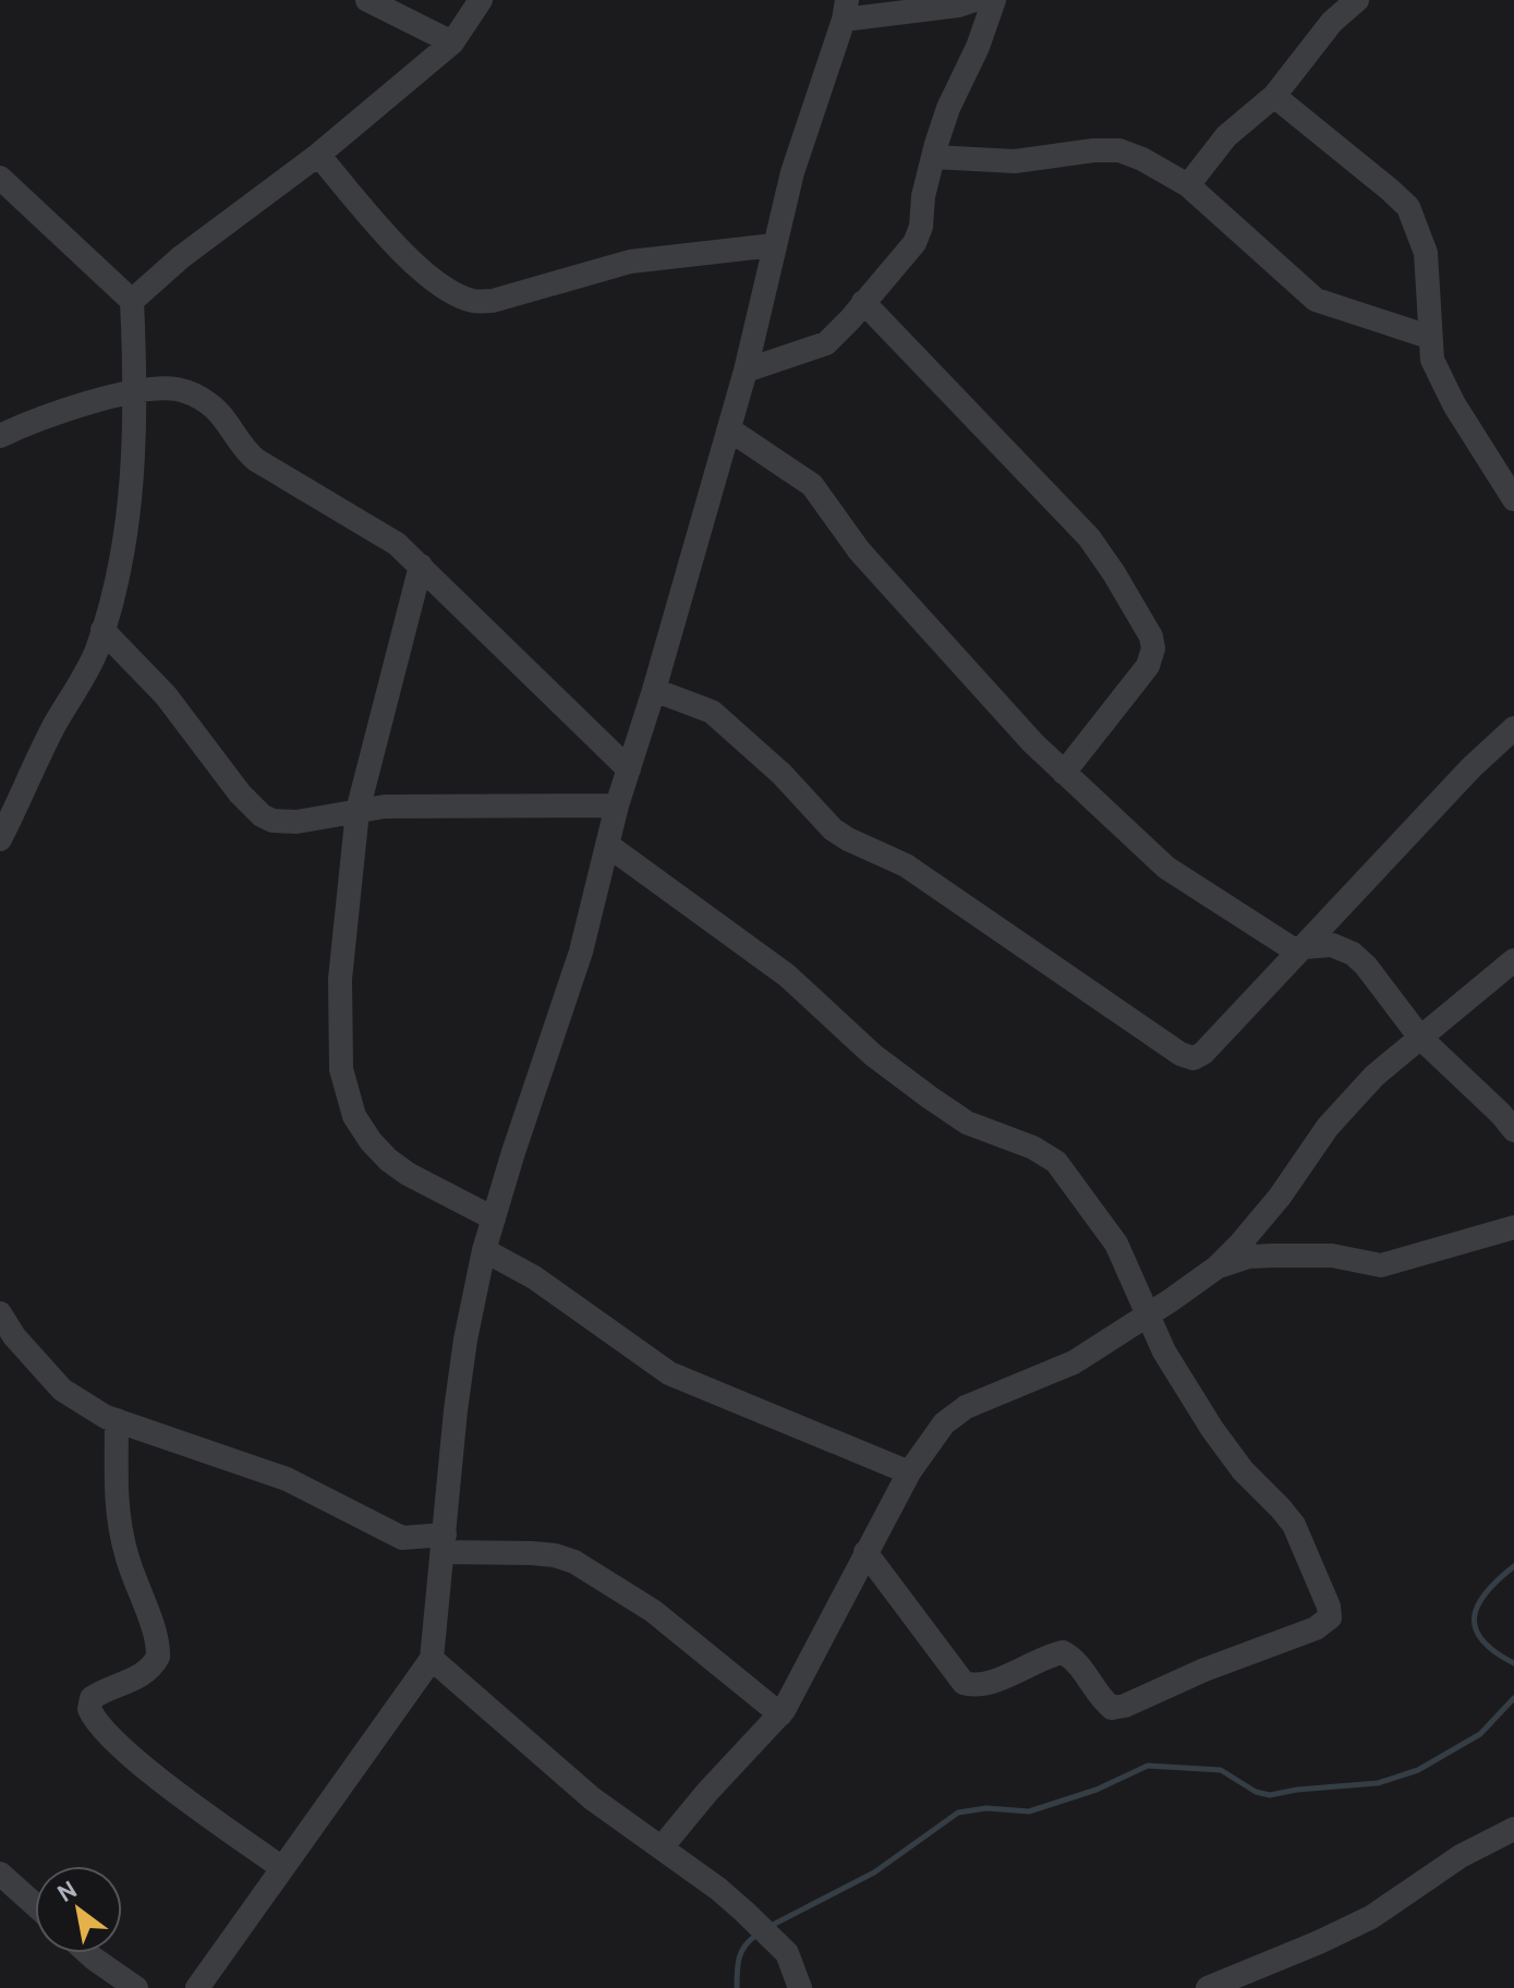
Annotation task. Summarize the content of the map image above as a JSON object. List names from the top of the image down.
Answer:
{
  "north": "top left"
}
